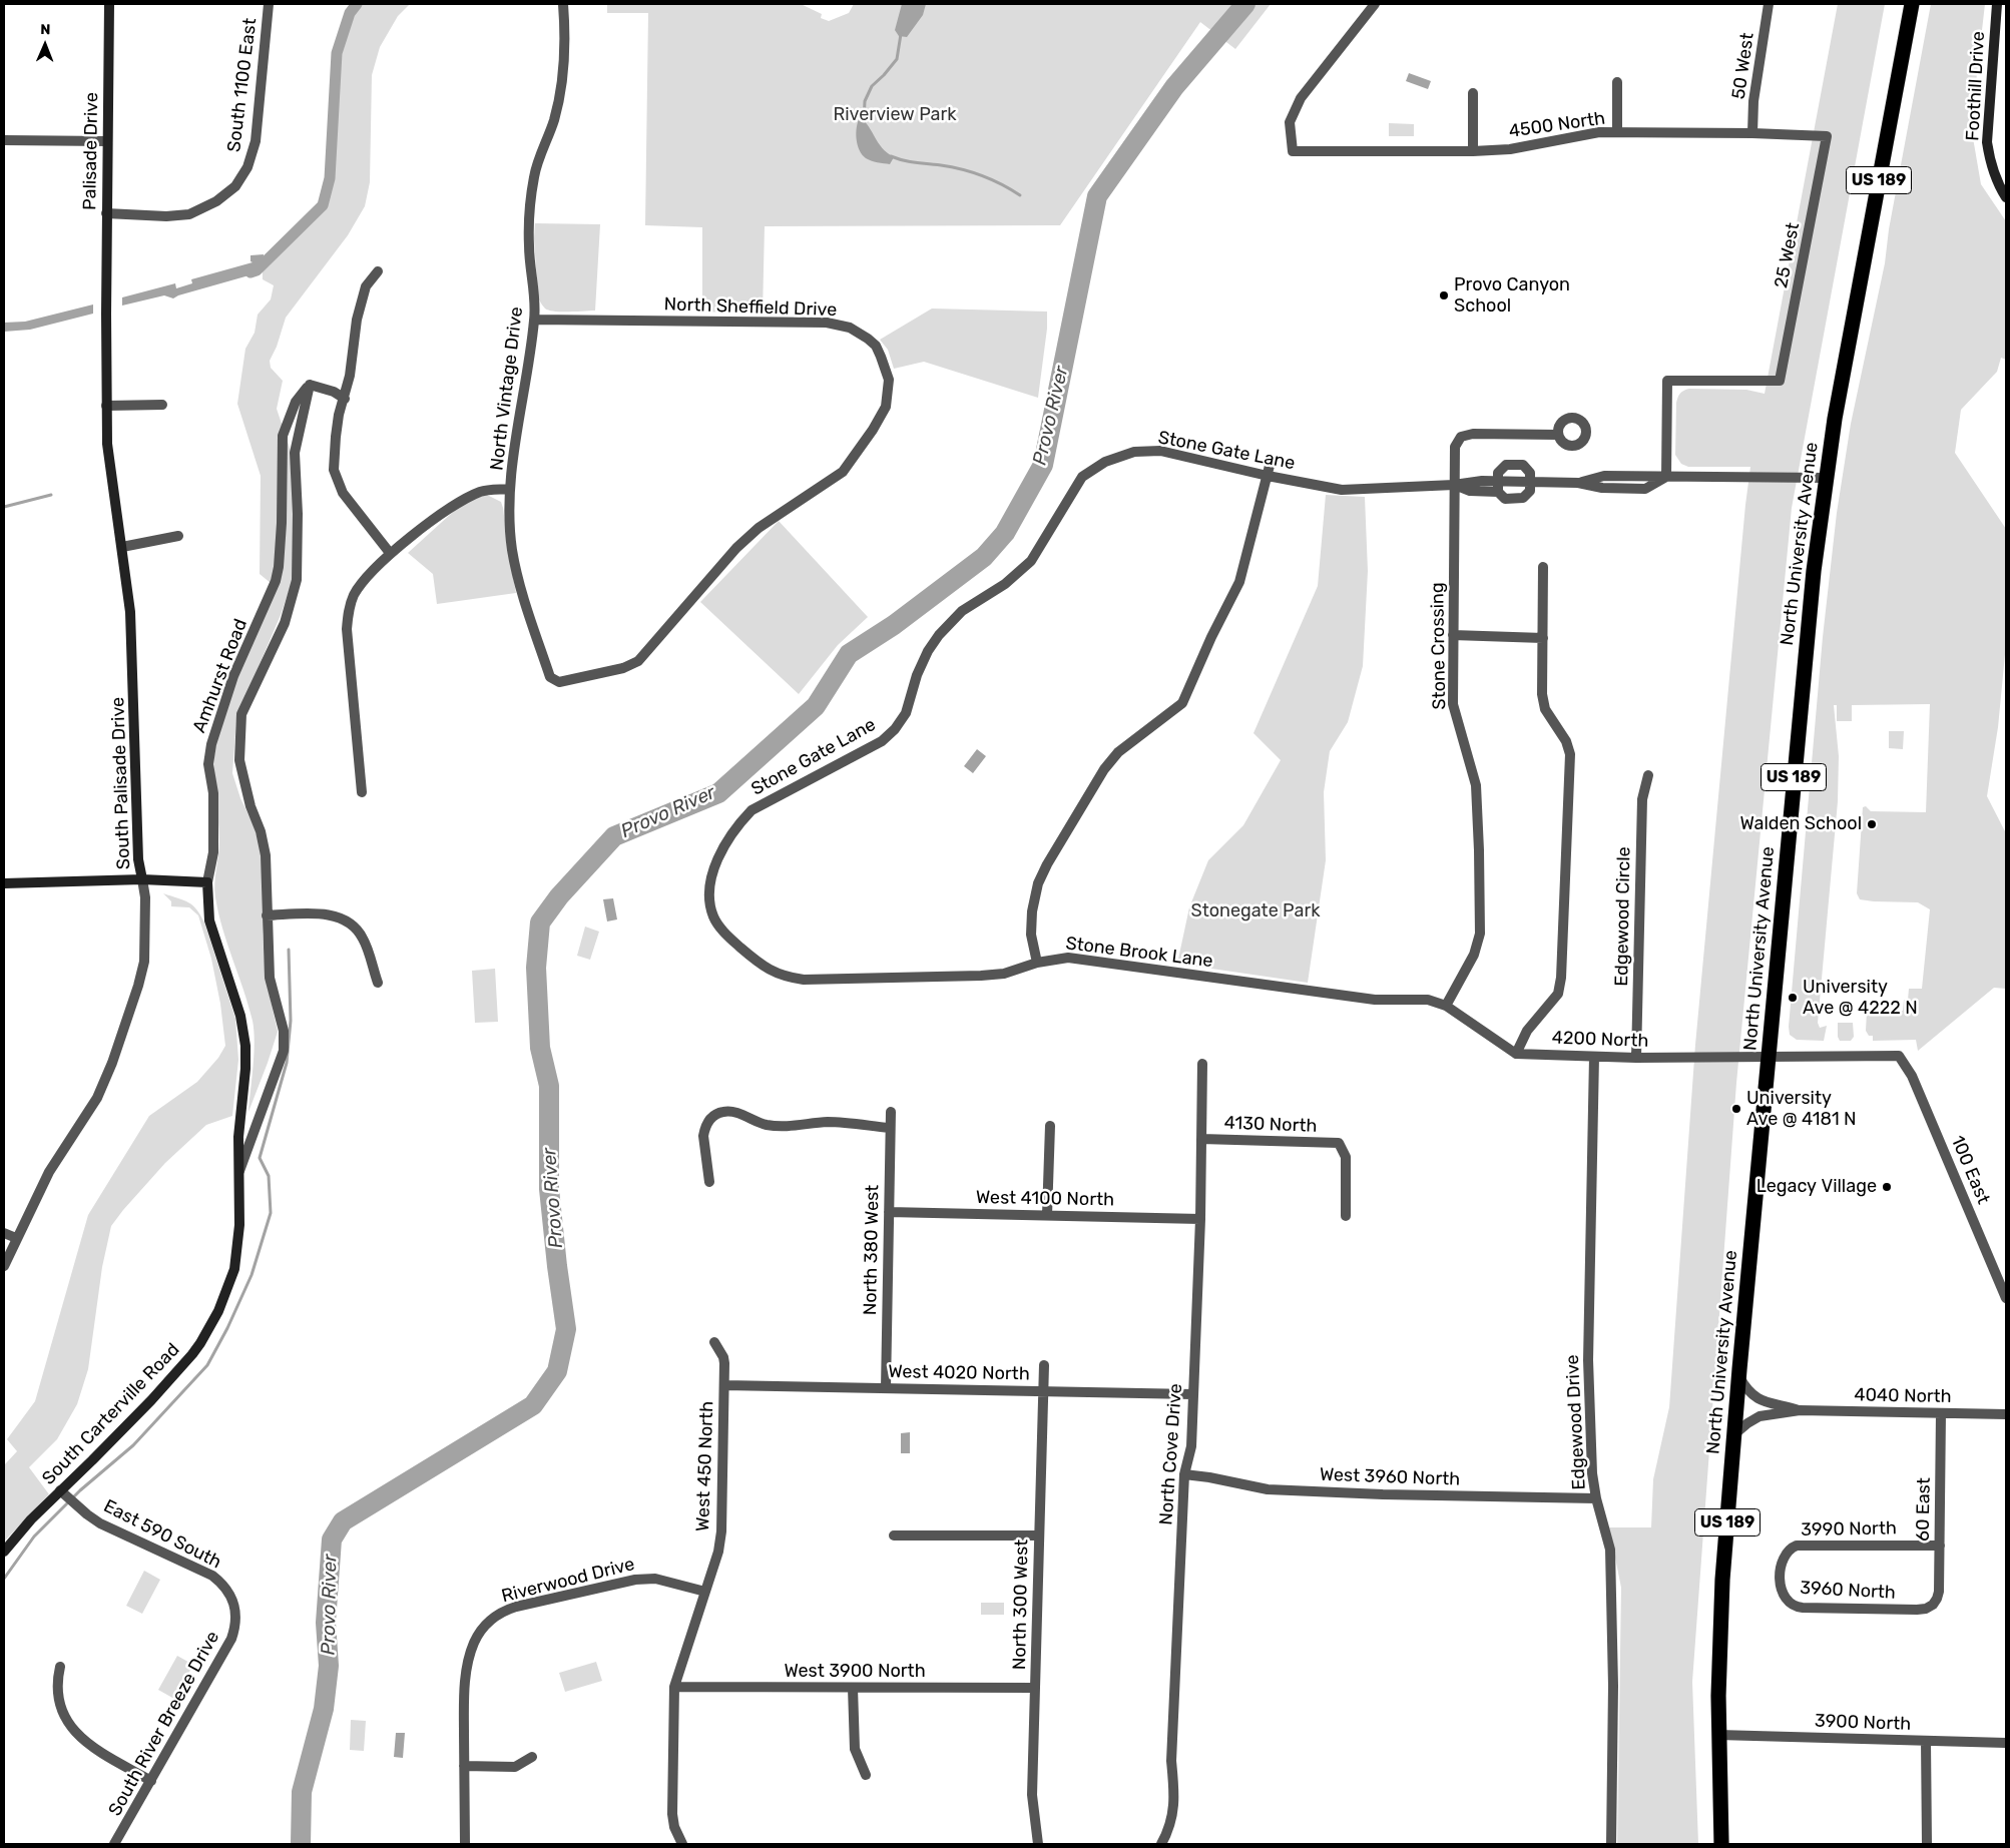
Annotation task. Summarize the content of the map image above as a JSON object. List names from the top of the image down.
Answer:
{
  "streets": {
    "highway": ["US 189", "North University Avenue"],
    "street": [
      "50 West",
      "South 1100 East",
      "Foothill Drive",
      "4500 North",
      "Palisade Drive",
      "25 West",
      "North Sheffield Drive",
      "North Vintage Drive",
      "Stone Gate Lane",
      "Stone Crossing",
      "Amhurst Road",
      "South Palisade Drive",
      "Edgewood Circle",
      "Stone Brook Lane",
      "4200 North",
      "4130 North",
      "100 East",
      "West 4100 North",
      "North 380 West",
      "West 4020 North",
      "4040 North",
      "South Carterville Road",
      "Edgewood Drive",
      "North Cove Drive",
      "West 450 North",
      "West 3960 North",
      "60 East",
      "3990 North",
      "East 590 South",
      "Riverwood Drive",
      "3960 North",
      "North 300 West",
      "West 3900 North",
      "3900 North",
      "South River Breeze Drive"
    ]
  },
  "crossings": [
    ["50 West", "4500 North"],
    ["South 1100 East", "Palisade Drive"],
    ["4500 North", "25 West"],
    ["Palisade Drive", "South Palisade Drive"],
    ["25 West", "Stone Gate Lane"],
    ["North Sheffield Drive", "North Vintage Drive"],
    ["Stone Gate Lane", "North University Avenue"],
    ["Stone Gate Lane", "Stone Crossing"],
    ["Stone Gate Lane", "Stone Brook Lane"],
    ["North University Avenue", "4200 North"],
    ["North University Avenue", "4040 North"],
    ["North University Avenue", "3900 North"],
    ["Stone Crossing", "Stone Brook Lane"],
    ["Amhurst Road", "South Carterville Road"],
    ["Edgewood Circle", "4200 North"],
    ["4200 North", "100 East"],
    ["4200 North", "Edgewood Drive"],
    ["4130 North", "North Cove Drive"],
    ["West 4100 North", "North 380 West"],
    ["West 4100 North", "North Cove Drive"],
    ["North 380 West", "West 4020 North"],
    ["West 4020 North", "North Cove Drive"],
    ["West 4020 North", "West 450 North"],
    ["West 4020 North", "North 300 West"],
    ["4040 North", "60 East"],
    ["South Carterville Road", "East 590 South"],
    ["Edgewood Drive", "West 3960 North"],
    ["North Cove Drive", "West 3960 North"],
    ["West 450 North", "Riverwood Drive"],
    ["West 450 North", "West 3900 North"],
    ["60 East", "3990 North"],
    ["60 East", "3960 North"],
    ["3990 North", "3960 North"],
    ["East 590 South", "South River Breeze Drive"],
    ["North 300 West", "West 3900 North"]
  ],
  "water": ["Provo River"],
  "parks": ["Riverview Park", "Stonegate Park"],
  "places": [
    "Provo Canyon School",
    "Walden School",
    "University Ave @ 4222 N",
    "University Ave @ 4181 N",
    "Legacy Village"
  ],
  "north": "top"
}
